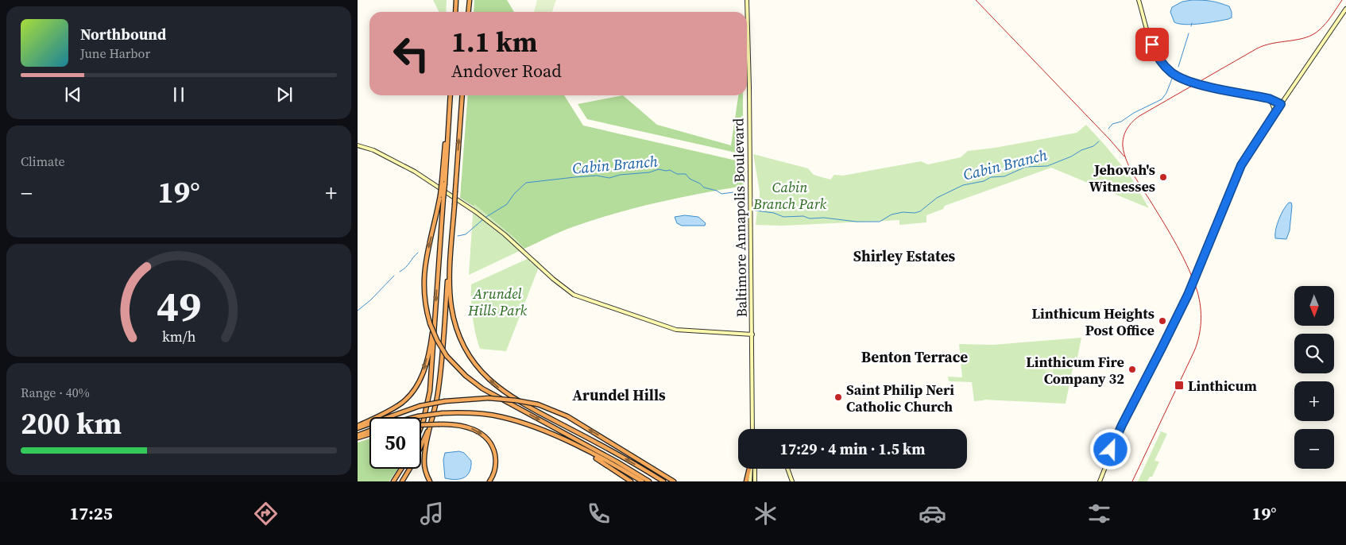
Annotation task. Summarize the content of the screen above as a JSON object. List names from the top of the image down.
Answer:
{
  "streets": {
    "main road": ["Baltimore Annapolis Boulevard"]
  },
  "districts": ["Shirley Estates", "Benton Terrace", "Arundel Hills"],
  "water": ["Cabin Branch"],
  "parks": ["Cabin Branch Park", "Arundel Hills Park"],
  "places": {
    "other": [
      "Jehovah's Witnesses",
      "Linthicum Heights Post Office",
      "Linthicum Fire Company 32",
      "Saint Philip Neri Catholic Church"
    ],
    "transit": ["Linthicum"]
  },
  "north": "bottom",
  "page": {
    "turn": ["1.1 km", "Andover Road"],
    "song": ["Northbound", "June Harbor"],
    "tile": [
      "Climate",
      ["Range · 40%", "200 km"]
    ],
    "heat": ["−", "19°", "+"],
    "map_buttons": ["+", "−"],
    "limit": "50",
    "trip": "17:29 · 4 min · 1.5 km",
    "tabs": ["17:25", "19°"],
    "gauge": ["49", "km/h"]
  }
}
